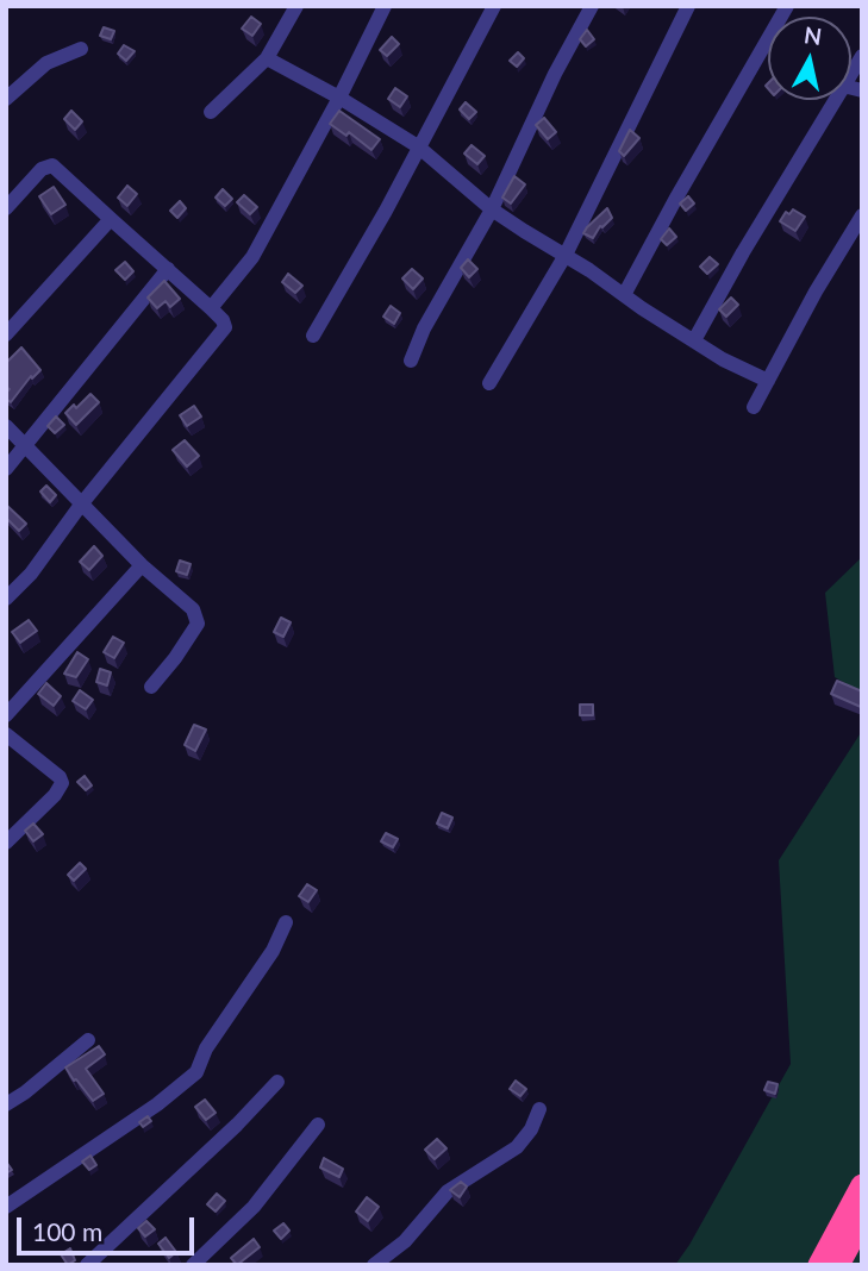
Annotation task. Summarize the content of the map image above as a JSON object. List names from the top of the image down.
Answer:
{
  "scale_bar": "100 m",
  "north": "top"
}
